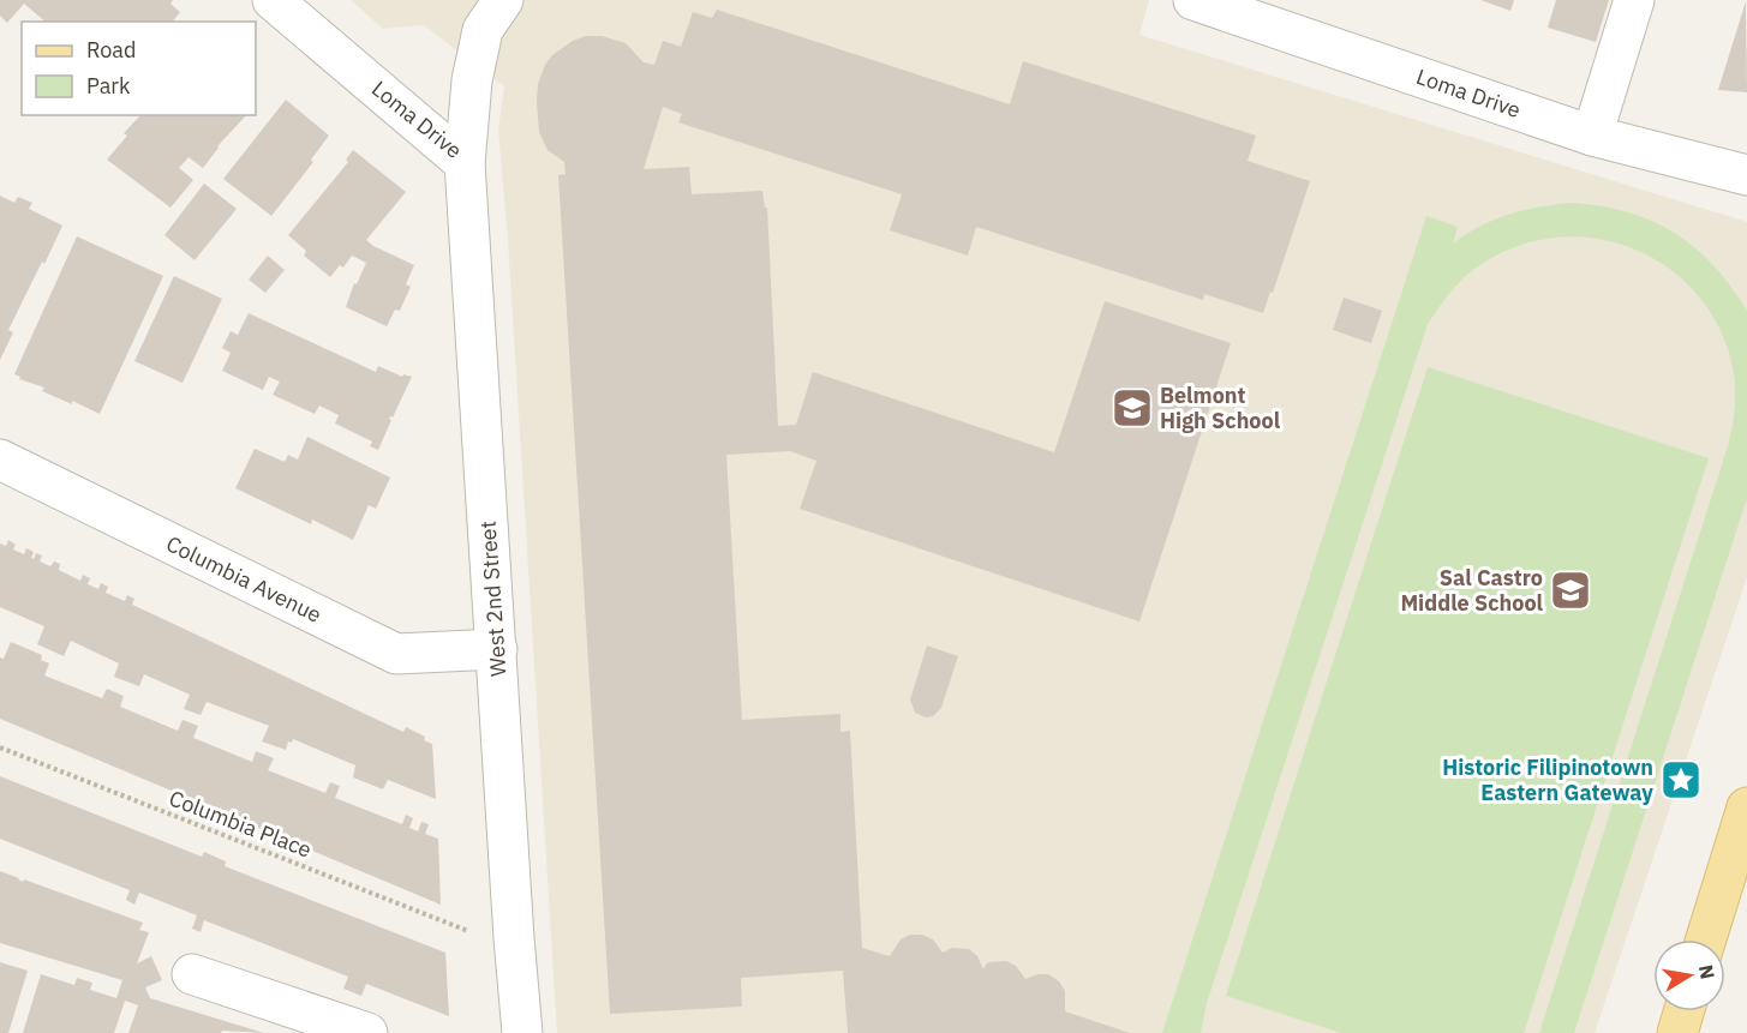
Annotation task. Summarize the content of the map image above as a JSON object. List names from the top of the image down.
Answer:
{
  "streets": {
    "street": ["Loma Drive", "Columbia Avenue", "West 2nd Street"],
    "path": ["Columbia Place"]
  },
  "crossings": [
    ["Loma Drive", "West 2nd Street"],
    ["Columbia Avenue", "West 2nd Street"]
  ],
  "places": {
    "school or university": ["Belmont High School", "Sal Castro Middle School"],
    "place": ["Historic Filipinotown Eastern Gateway"]
  },
  "legend": ["Road", "Park"],
  "north": "right"
}
